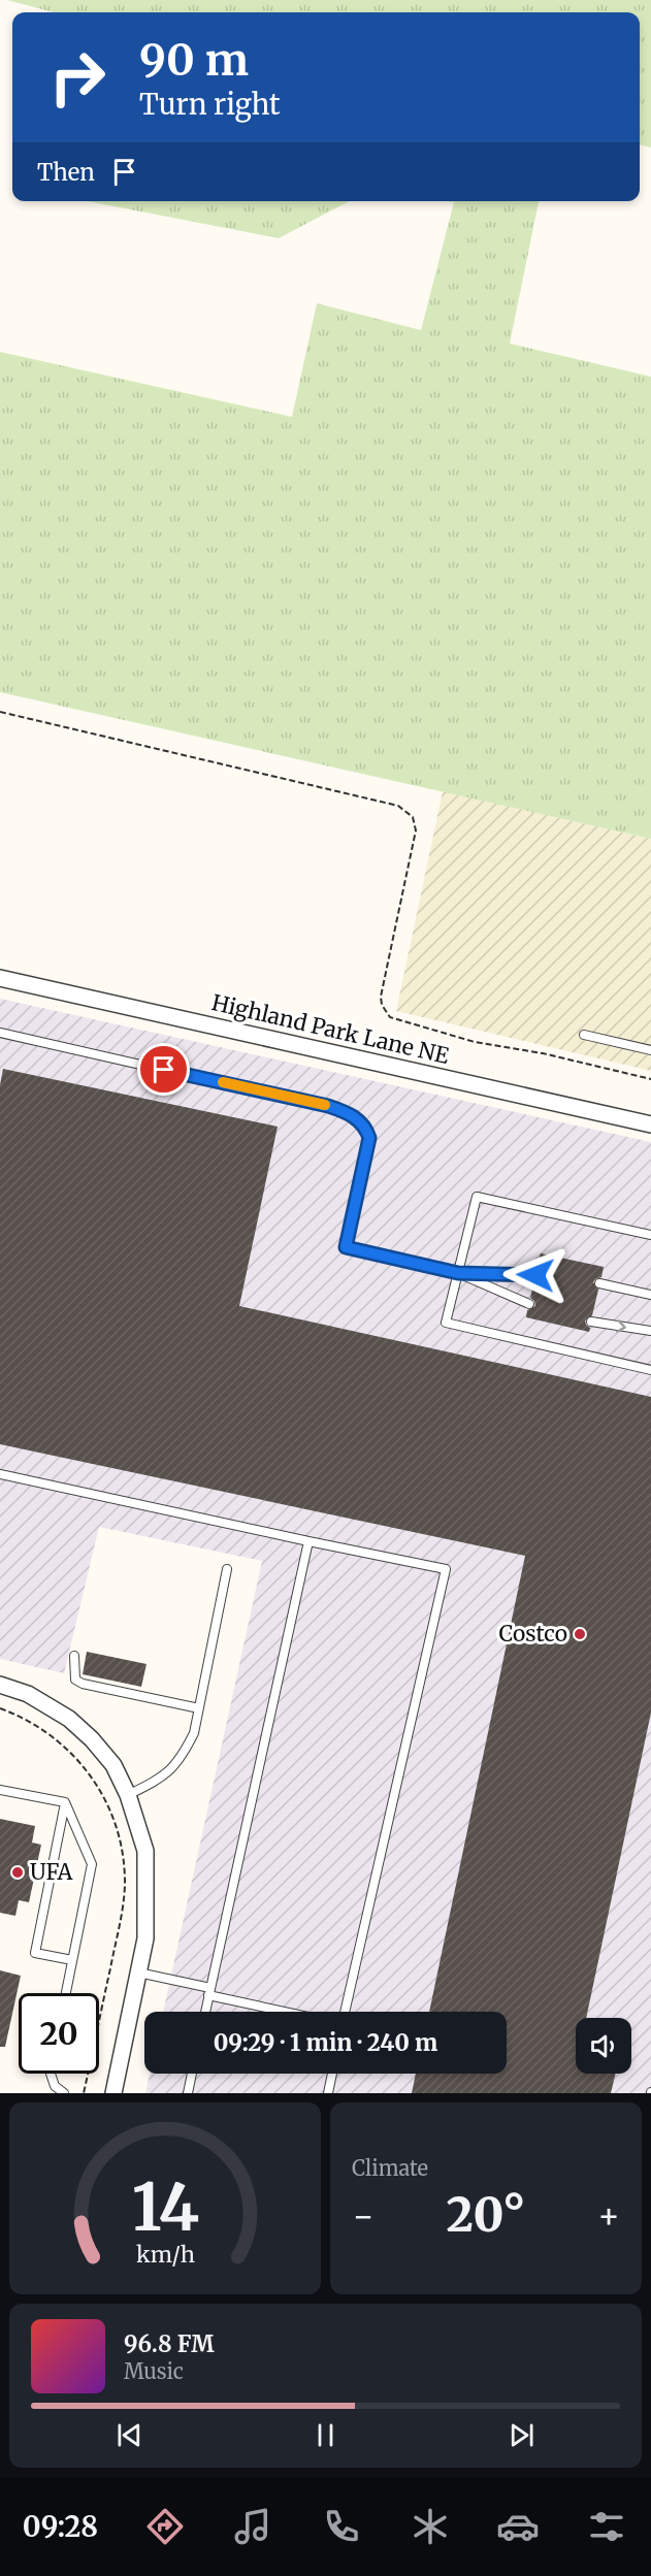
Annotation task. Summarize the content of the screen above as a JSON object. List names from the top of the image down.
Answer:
{
  "streets": {
    "street": ["Highland Park Lane NE"]
  },
  "places": ["Costco", "UFA"],
  "page": {
    "turn": ["90 m", "Turn right"],
    "then": "Then",
    "limit": "20",
    "trip": "09:29 · 1 min · 240 m",
    "tile": "Climate",
    "heat": ["−", "20°", "+"],
    "song": ["96.8 FM", "Music"],
    "tabs": "09:28",
    "gauge": ["14", "km/h"]
  }
}
